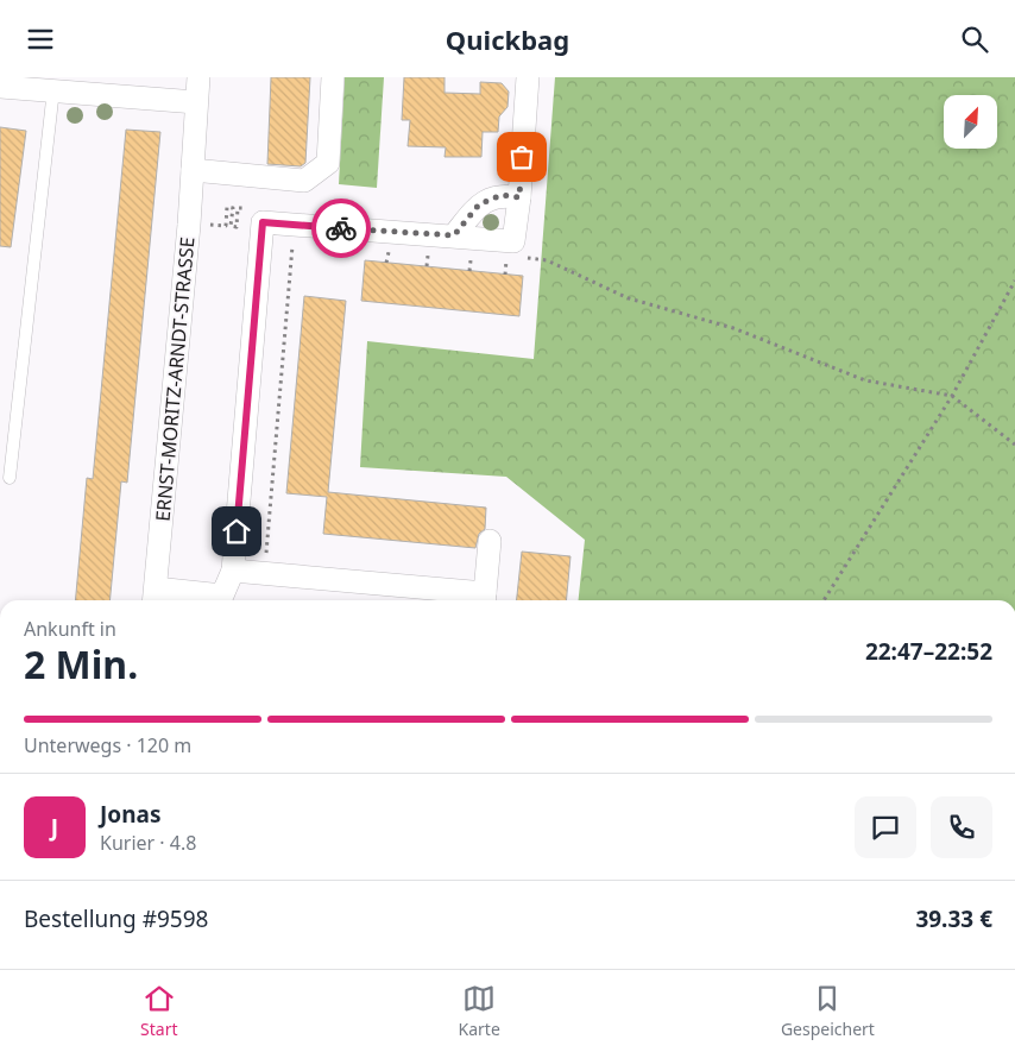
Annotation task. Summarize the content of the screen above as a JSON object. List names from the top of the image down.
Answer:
{
  "streets": {
    "street": ["ERNST-MORITZ-ARNDT-STRASSE"]
  },
  "north": "top right",
  "page": {
    "header": "Quickbag",
    "heading": ["2 Min.", "Ankunft in", "22:47–22:52"],
    "panel": [
      "Jonas",
      "Kurier · 4.8",
      "Bestellung #9598",
      "39.33 €"
    ],
    "bar": "Unterwegs · 120 m",
    "round": "J",
    "tabs": ["Start", "Karte", "Gespeichert"]
  }
}
